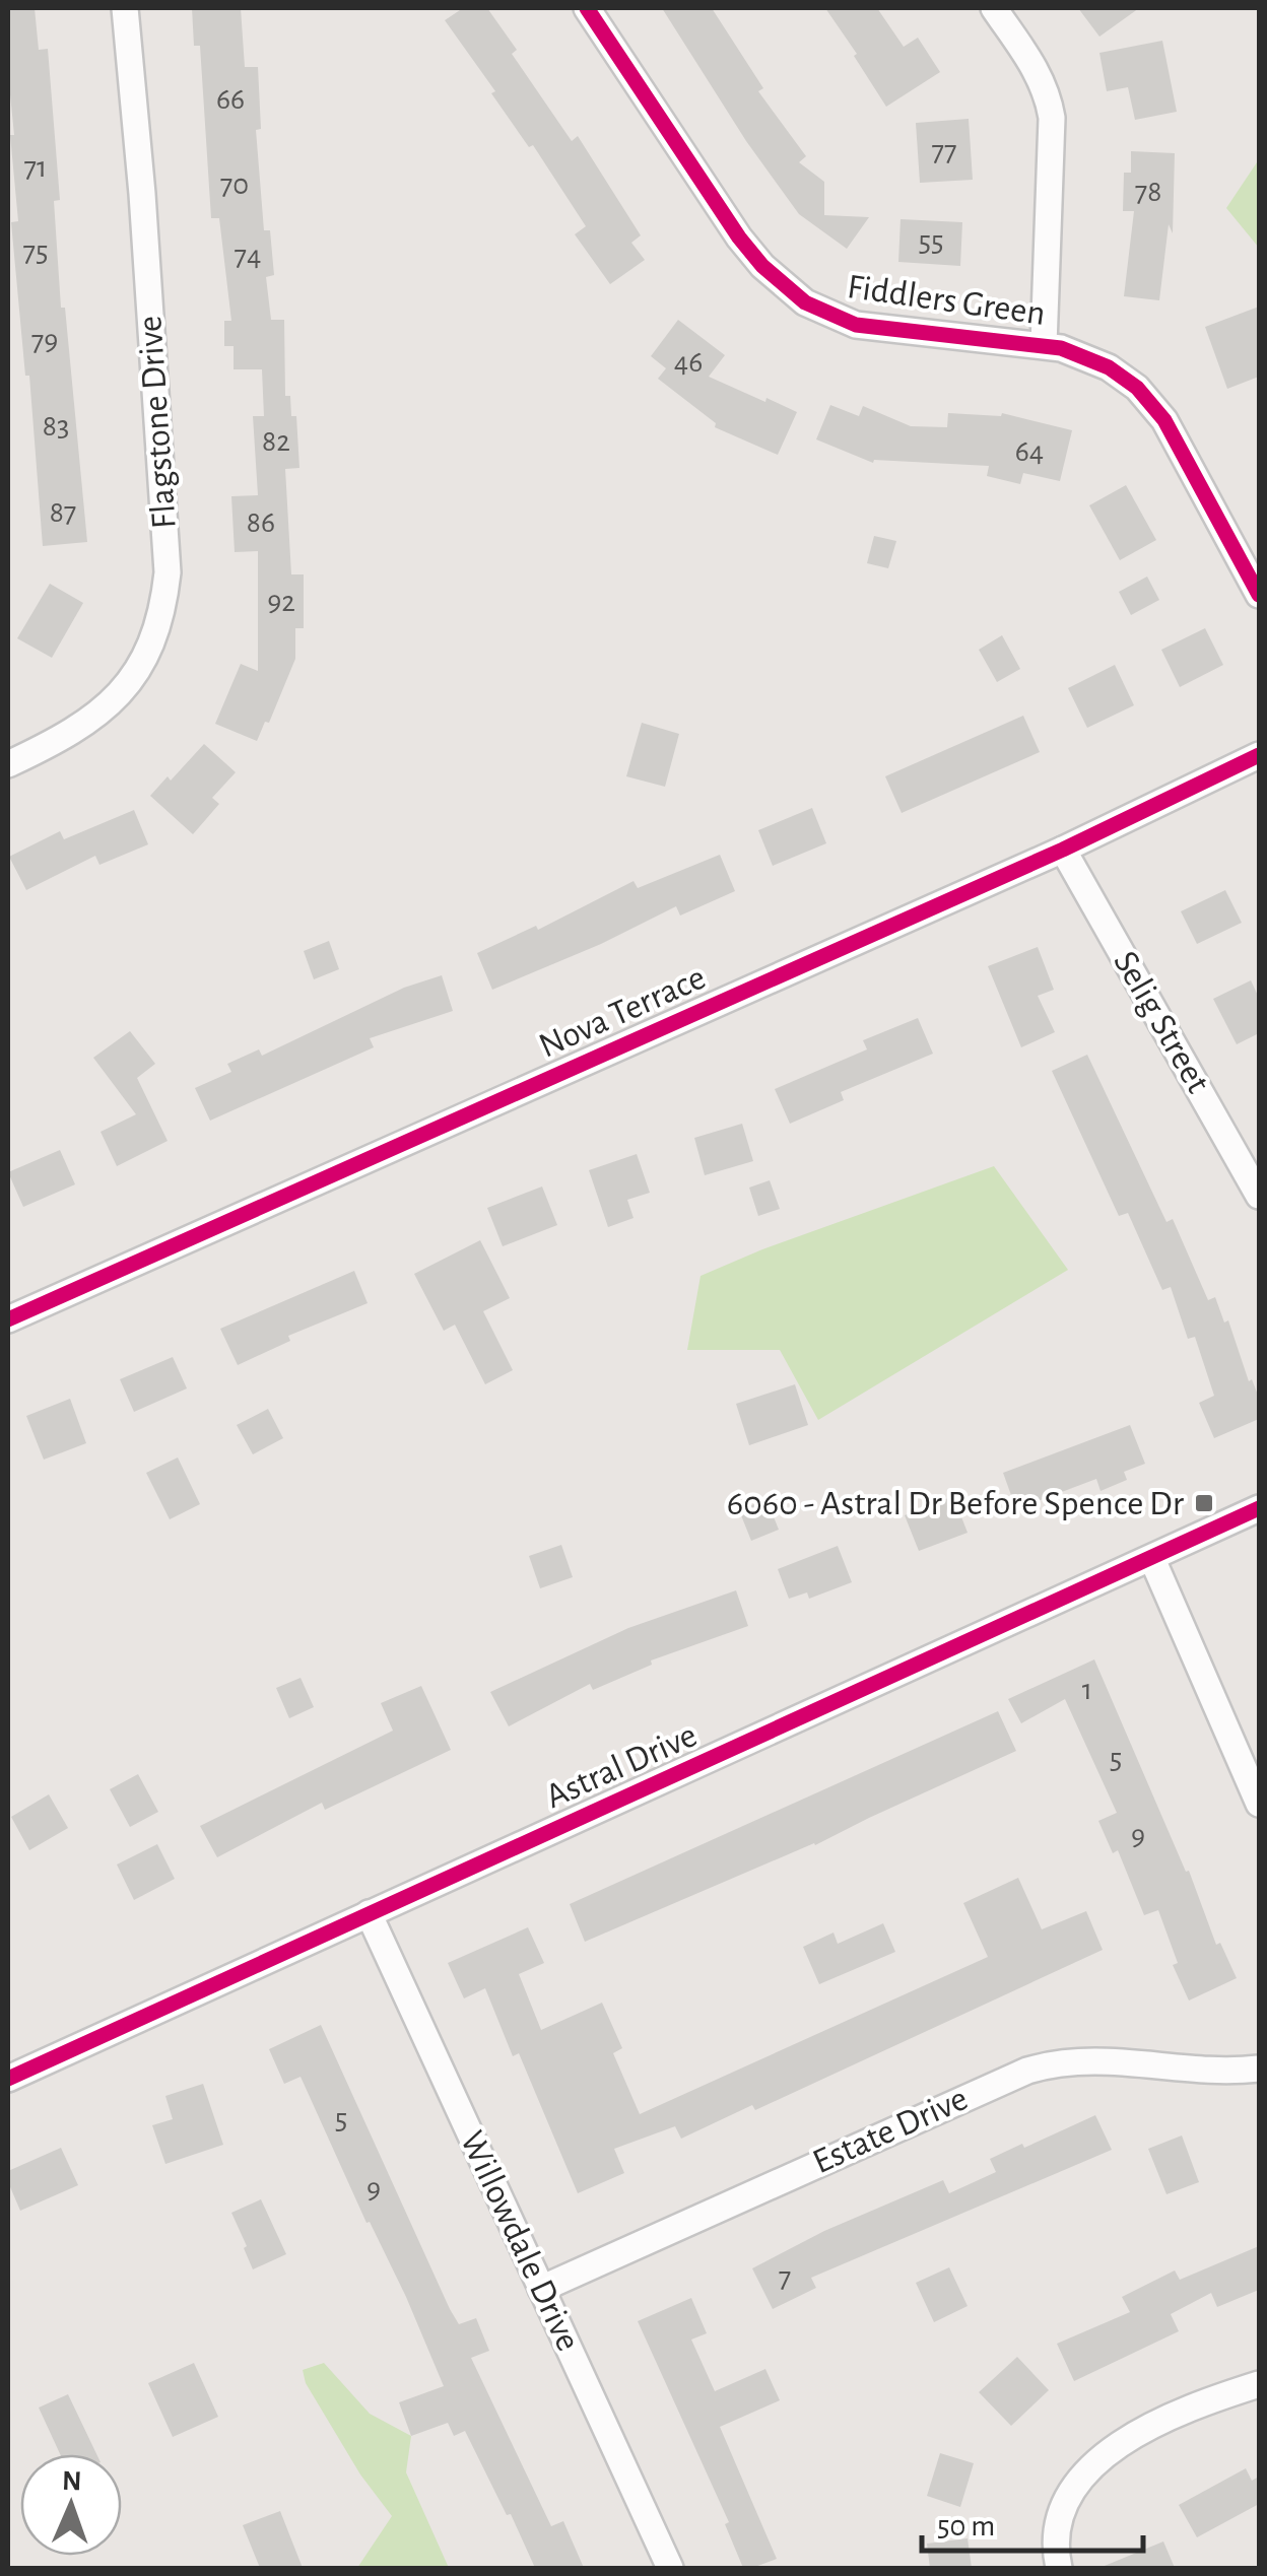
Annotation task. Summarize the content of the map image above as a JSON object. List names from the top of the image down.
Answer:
{
  "streets": {
    "street": [
      "Fiddlers Green",
      "Flagstone Drive",
      "Nova Terrace",
      "Selig Street",
      "Astral Drive",
      "Estate Drive",
      "Willowdale Drive"
    ]
  },
  "crossings": [
    ["Nova Terrace", "Selig Street"],
    ["Astral Drive", "Willowdale Drive"],
    ["Estate Drive", "Willowdale Drive"]
  ],
  "places": {
    "transit": ["6060 - Astral Dr Before Spence Dr"]
  },
  "house_numbers": [
    "66",
    "77",
    "71",
    "70",
    "78",
    "55",
    "75",
    "74",
    "79",
    "46",
    "83",
    "82",
    "64",
    "87",
    "86",
    "92",
    "1",
    "5",
    "9",
    "5",
    "9",
    "7"
  ],
  "scale_bar": "50 m",
  "north": "top"
}
